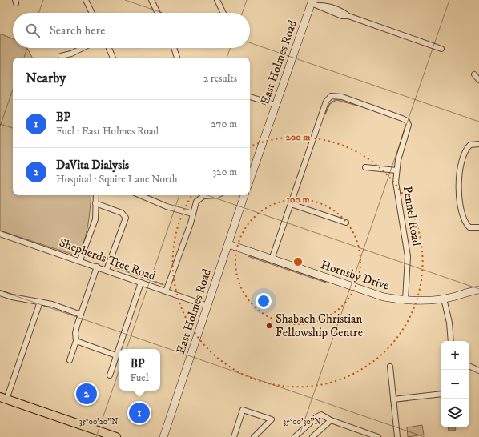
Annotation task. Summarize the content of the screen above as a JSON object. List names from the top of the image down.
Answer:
{
  "streets": {
    "main road": ["East Holmes Road", "Hornsby Drive"],
    "street": ["Pennel Road", "Shepherds Tree Road"]
  },
  "crossings": [
    ["East Holmes Road", "Shepherds Tree Road"],
    ["East Holmes Road", "Hornsby Drive"],
    ["Pennel Road", "Hornsby Drive"]
  ],
  "places": ["Shabach Christian Fellowship Centre"],
  "page": {
    "search": "Search here",
    "heading": ["Nearby", "2 results"],
    "list": [
      {
        "mark": "1",
        "name": "BP",
        "note": "Fuel · East Holmes Road",
        "value": "270 m"
      },
      {
        "mark": "2",
        "name": "DaVita Dialysis",
        "note": "Hospital · Squire Lane North",
        "value": "320 m"
      }
    ],
    "map_buttons": ["+", "−"],
    "popup": ["BP", "Fuel"],
    "pins": ["2", "1"]
  },
  "coordinates": ["35°00'20\"N", "35°00'30\"N"],
  "rings": ["200 m", "100 m"]
}
